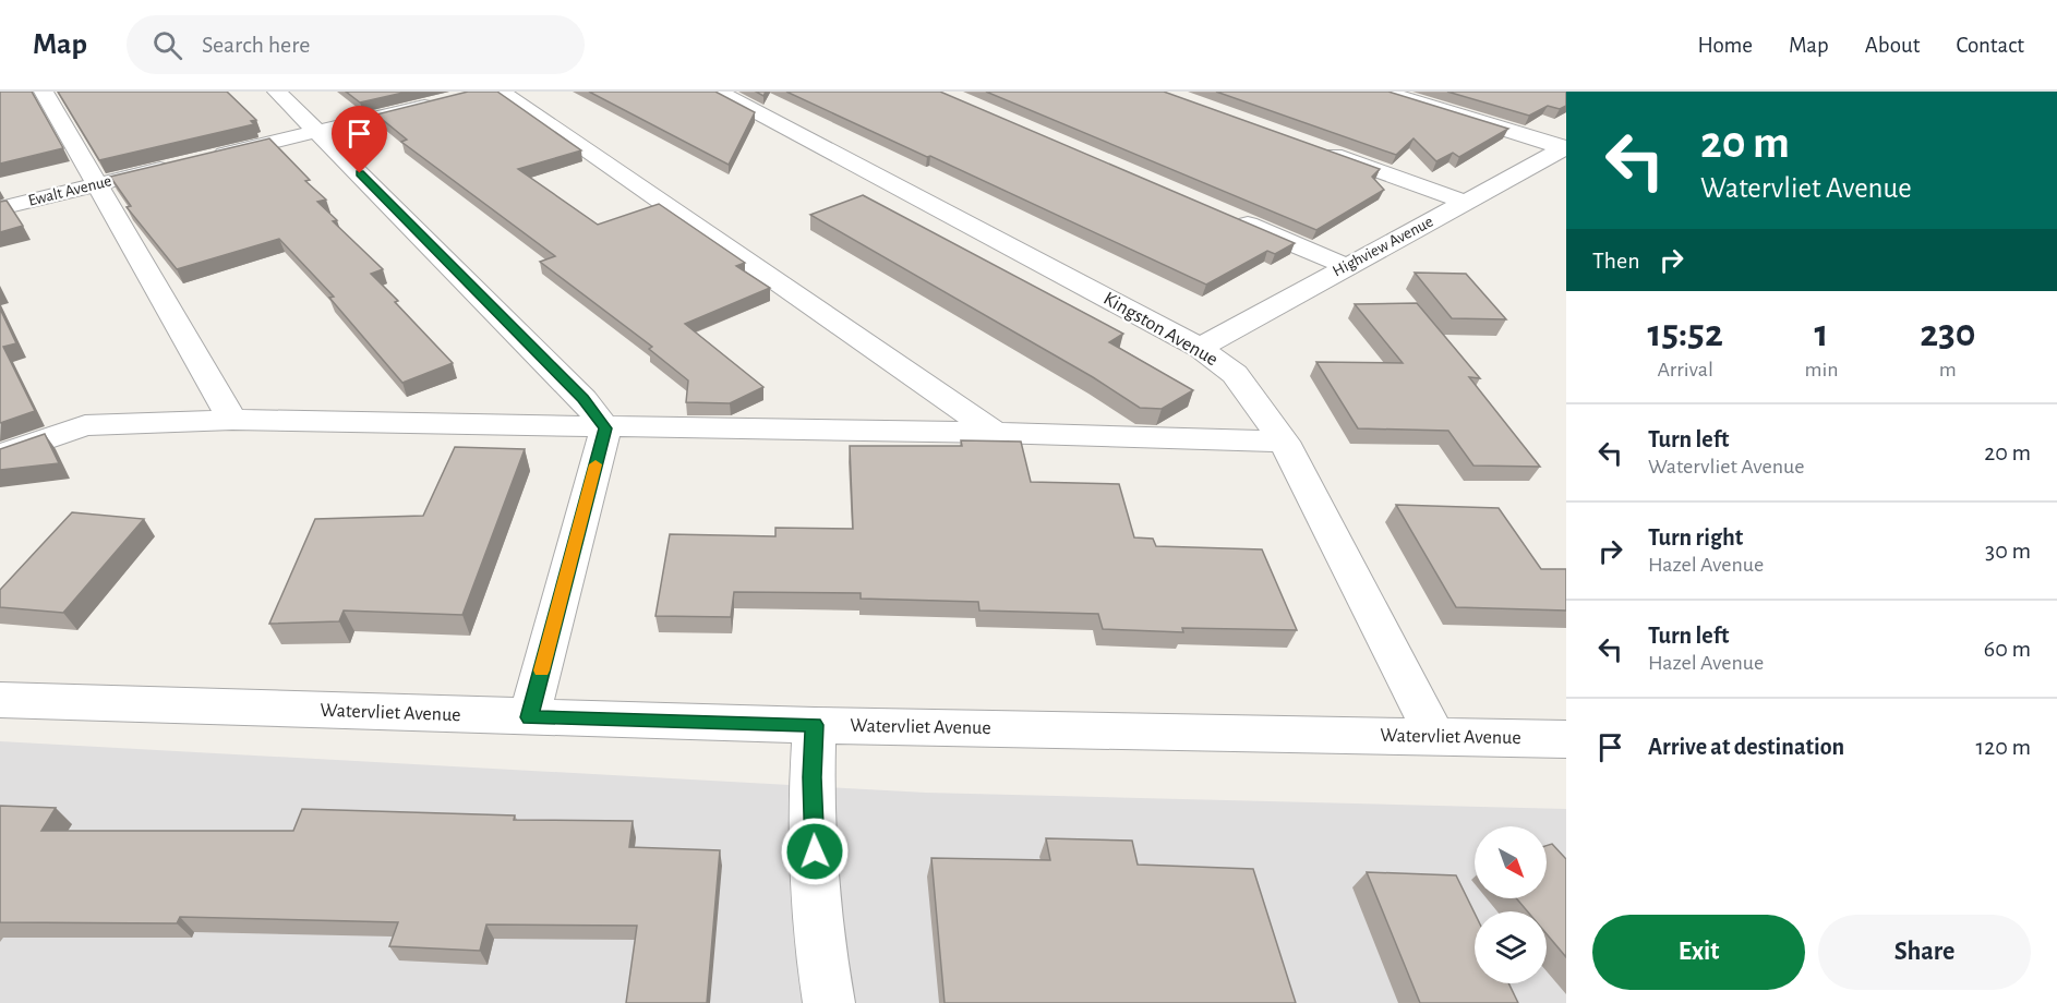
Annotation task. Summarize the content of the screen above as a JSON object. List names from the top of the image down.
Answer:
{
  "streets": {
    "street": [
      "Ewalt Avenue",
      "Highview Avenue",
      "Kingston Avenue",
      "Watervliet Avenue"
    ]
  },
  "crossings": [
    ["Highview Avenue", "Kingston Avenue"],
    ["Kingston Avenue", "Watervliet Avenue"]
  ],
  "north": "bottom right",
  "page": {
    "header": "Map",
    "search": "Search here",
    "nav": [
      "Home",
      "Map",
      "About",
      "Contact"
    ],
    "turn": ["20 m", "Watervliet Avenue"],
    "then": "Then",
    "eta": [
      "15:52",
      "Arrival",
      "1",
      "min",
      "230",
      "m"
    ],
    "list": [
      {
        "name": "Turn left",
        "note": "Watervliet Avenue",
        "value": "20 m"
      },
      {
        "name": "Turn right",
        "note": "Hazel Avenue",
        "value": "30 m"
      },
      {
        "name": "Turn left",
        "note": "Hazel Avenue",
        "value": "60 m"
      },
      {
        "name": "Arrive at destination",
        "value": "120 m"
      }
    ],
    "buttons": ["Exit", "Share"]
  }
}
